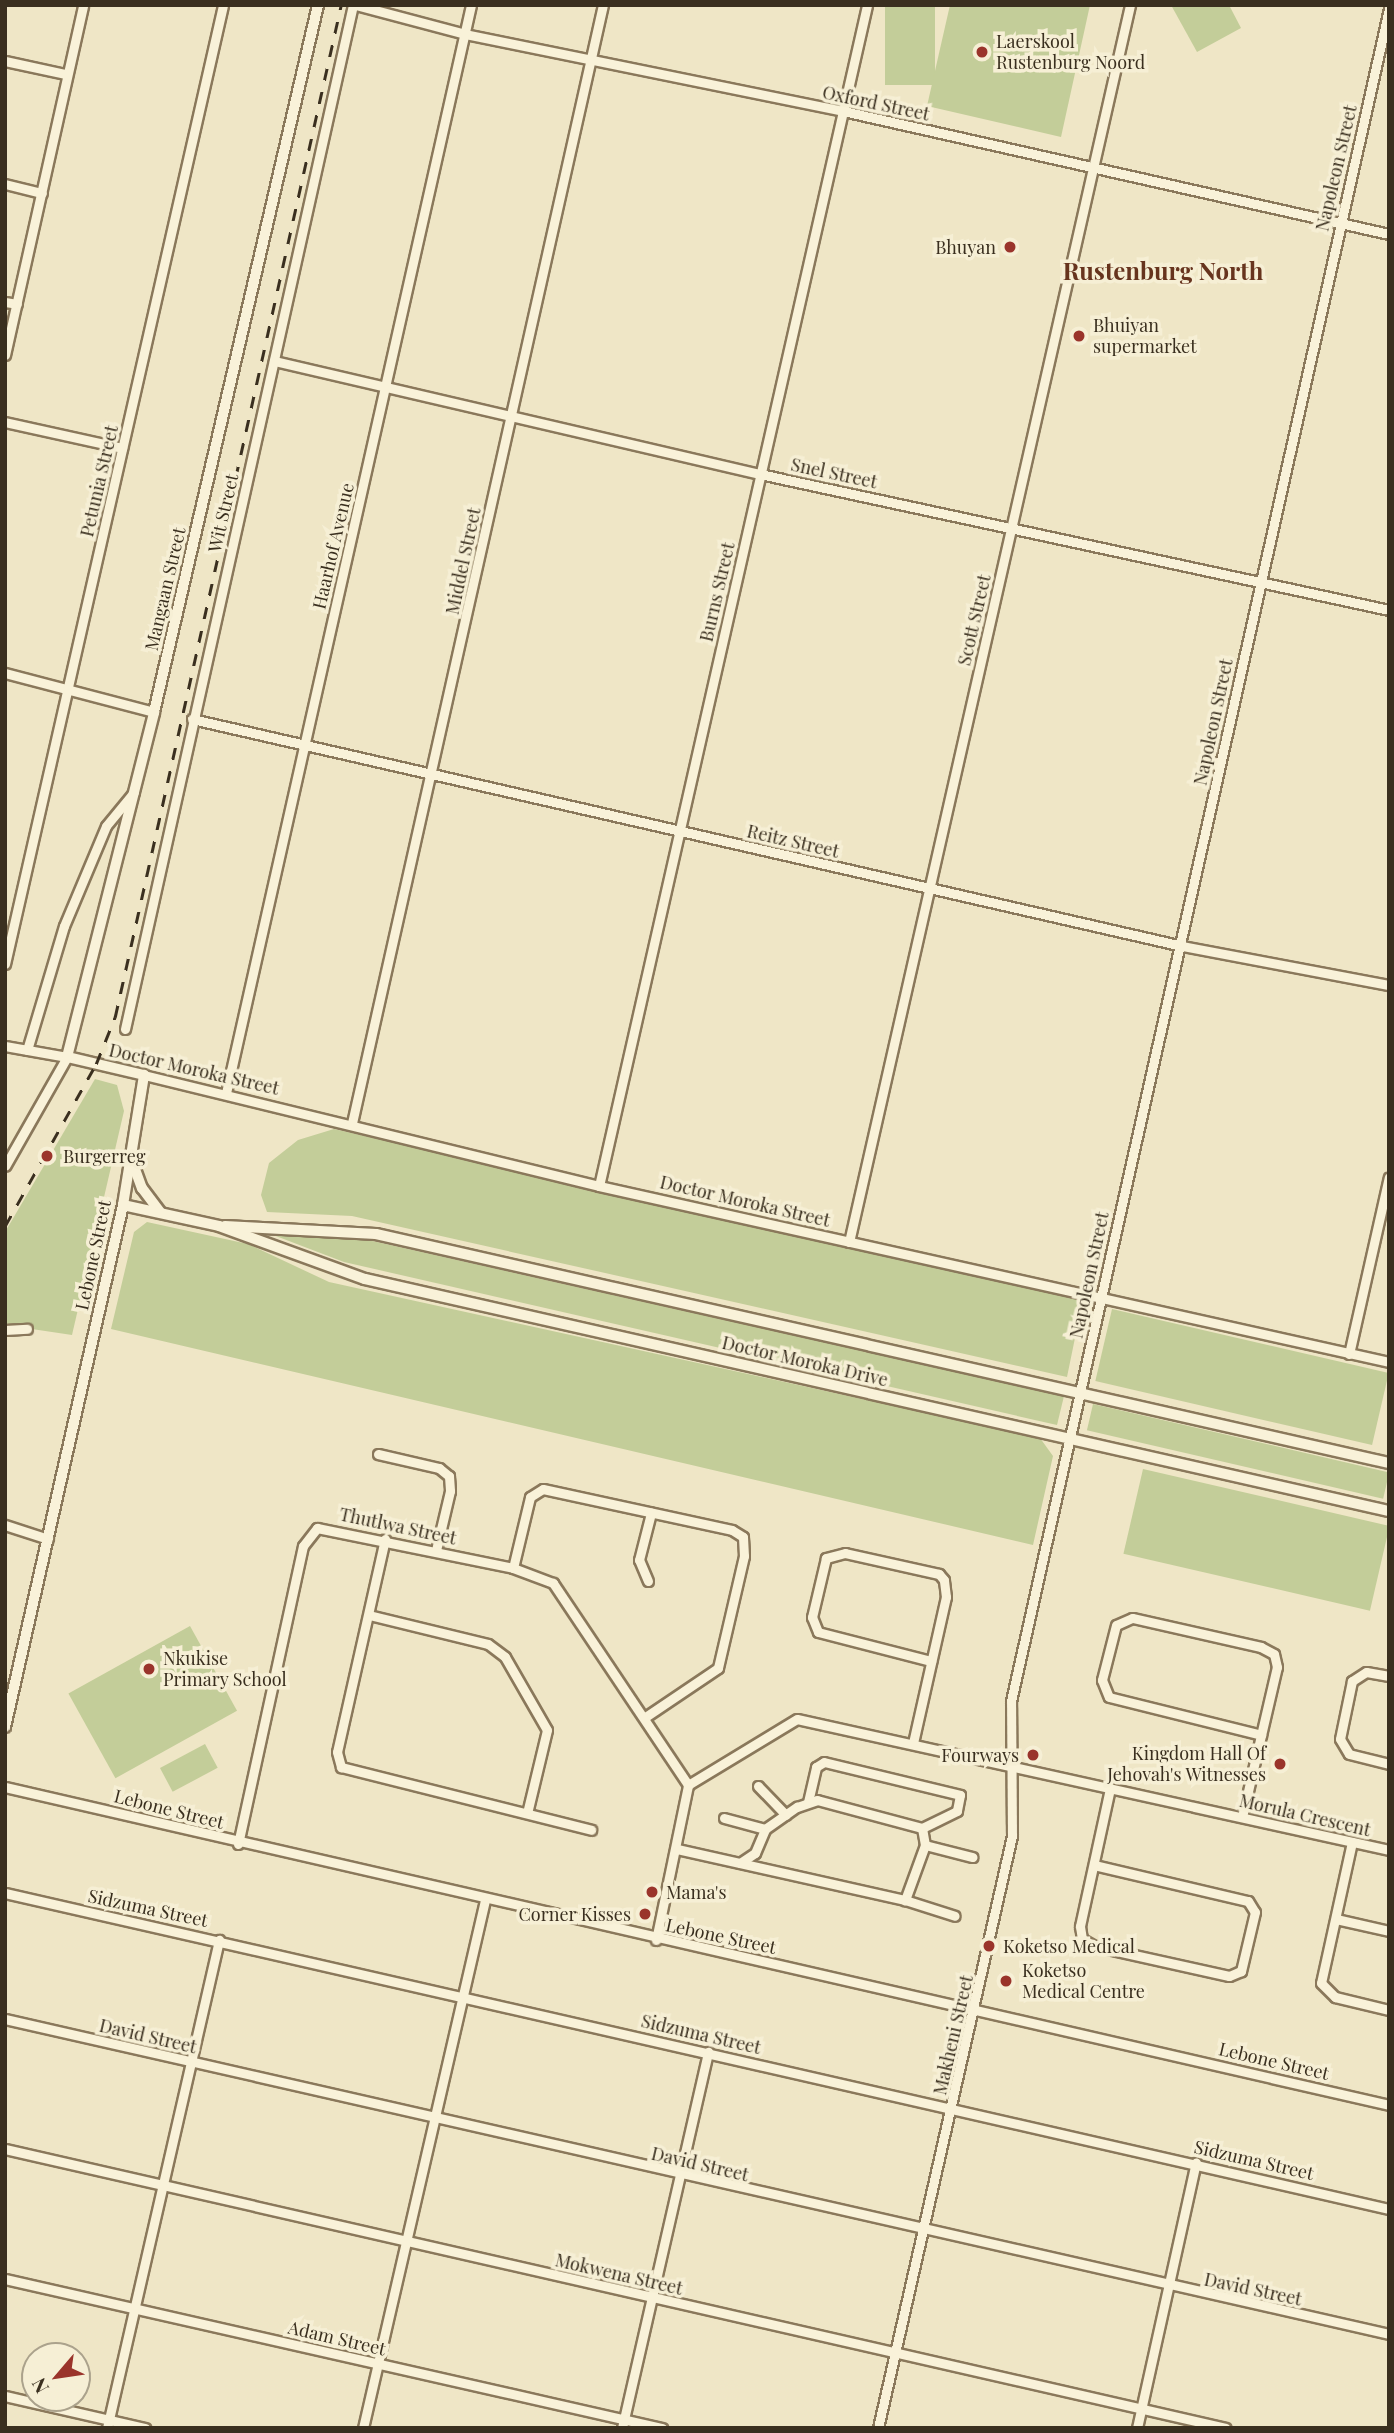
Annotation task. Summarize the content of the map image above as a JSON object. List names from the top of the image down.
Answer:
{
  "streets": {
    "street": [
      "Oxford Street",
      "Napoleon Street",
      "Snel Street",
      "Petunia Street",
      "Wit Street",
      "Haarhof Avenue",
      "Middel Street",
      "Mangaan Street",
      "Burns Street",
      "Scott Street",
      "Reitz Street",
      "Doctor Moroka Street",
      "Lebone Street",
      "Doctor Moroka Drive",
      "Thutlwa Street",
      "Morula Crescent",
      "Sidzuma Street",
      "Makheni Street",
      "David Street",
      "Mokwena Street",
      "Adam Street"
    ]
  },
  "crossings": [
    ["Oxford Street", "Napoleon Street"],
    ["Oxford Street", "Wit Street"],
    ["Oxford Street", "Haarhof Avenue"],
    ["Oxford Street", "Middel Street"],
    ["Oxford Street", "Burns Street"],
    ["Oxford Street", "Scott Street"],
    ["Napoleon Street", "Snel Street"],
    ["Napoleon Street", "Reitz Street"],
    ["Napoleon Street", "Doctor Moroka Street"],
    ["Napoleon Street", "Doctor Moroka Drive"],
    ["Napoleon Street", "Makheni Street"],
    ["Snel Street", "Wit Street"],
    ["Snel Street", "Haarhof Avenue"],
    ["Snel Street", "Middel Street"],
    ["Snel Street", "Burns Street"],
    ["Snel Street", "Scott Street"],
    ["Wit Street", "Reitz Street"],
    ["Haarhof Avenue", "Reitz Street"],
    ["Haarhof Avenue", "Doctor Moroka Street"],
    ["Middel Street", "Reitz Street"],
    ["Middel Street", "Doctor Moroka Street"],
    ["Mangaan Street", "Doctor Moroka Street"],
    ["Burns Street", "Reitz Street"],
    ["Burns Street", "Doctor Moroka Street"],
    ["Scott Street", "Reitz Street"],
    ["Scott Street", "Doctor Moroka Street"],
    ["Doctor Moroka Street", "Lebone Street"],
    ["Lebone Street", "Doctor Moroka Drive"],
    ["Lebone Street", "Thutlwa Street"],
    ["Lebone Street", "Makheni Street"],
    ["Doctor Moroka Drive", "Makheni Street"],
    ["Thutlwa Street", "Morula Crescent"],
    ["Morula Crescent", "Makheni Street"],
    ["Sidzuma Street", "Makheni Street"],
    ["Makheni Street", "David Street"],
    ["Makheni Street", "Mokwena Street"]
  ],
  "districts": ["Rustenburg North"],
  "places": [
    "Laerskool Rustenburg Noord",
    "Bhuyan",
    "Bhuiyan supermarket",
    "Burgerreg",
    "Nkukise Primary School",
    "Fourways",
    "Kingdom Hall Of Jehovah's Witnesses",
    "Mama's",
    "Corner Kisses",
    "Koketso Medical",
    "Koketso Medical Centre"
  ],
  "north": "bottom left"
}
